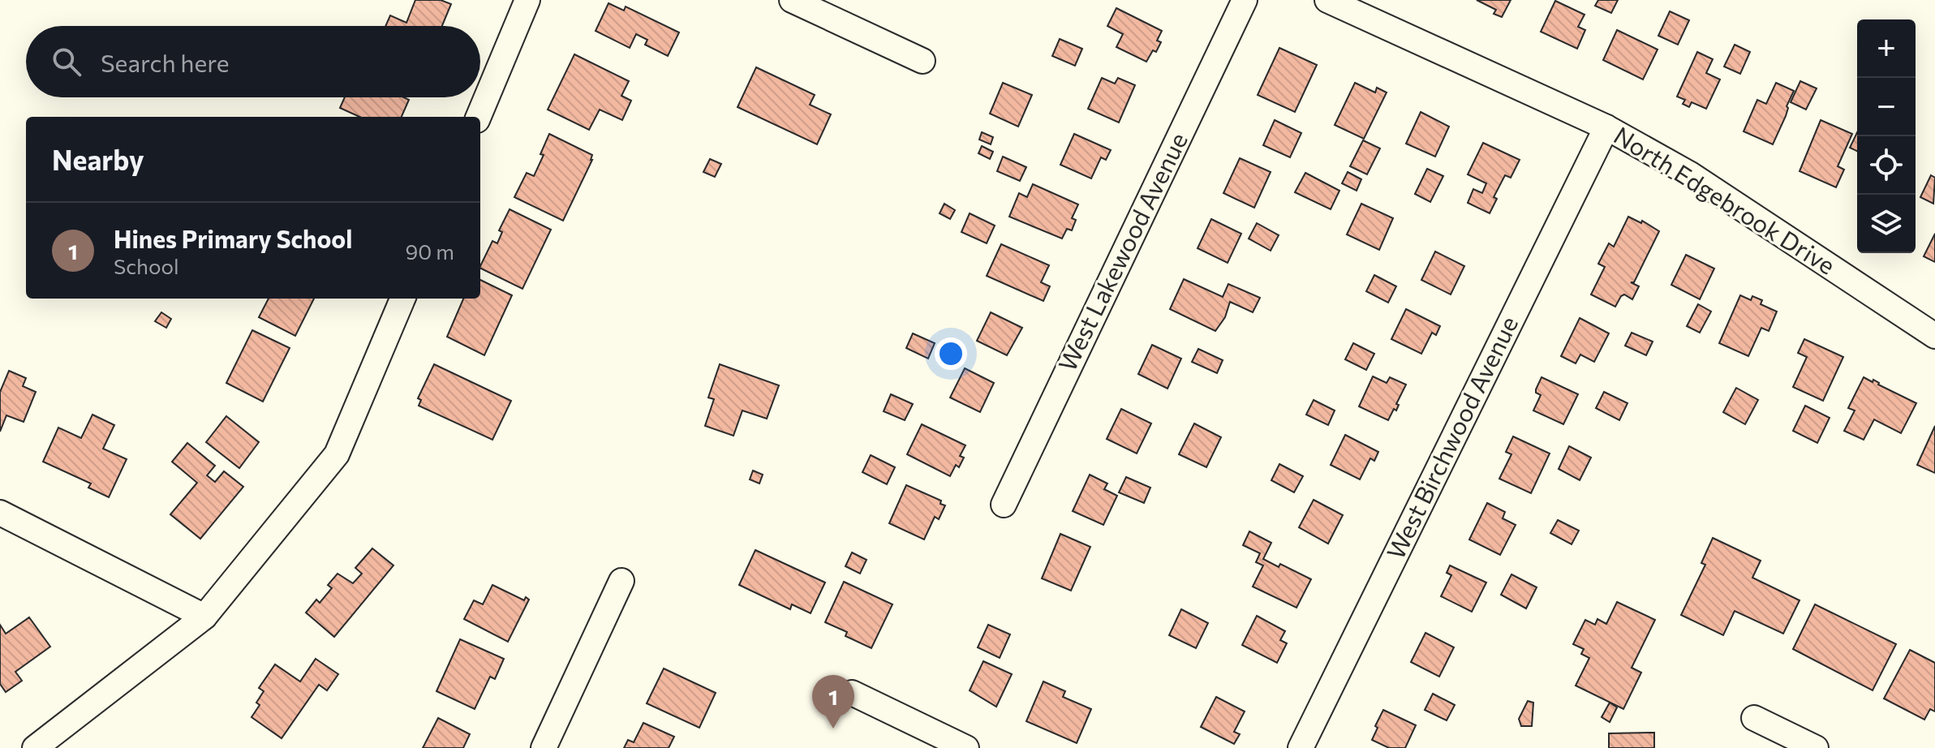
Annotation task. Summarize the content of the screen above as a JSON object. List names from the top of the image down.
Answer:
{
  "streets": {
    "street": ["North Edgebrook Drive", "West Lakewood Avenue", "West Birchwood Avenue"]
  },
  "crossings": [
    ["North Edgebrook Drive", "West Birchwood Avenue"]
  ],
  "page": {
    "map_buttons": ["+", "−"],
    "search": "Search here",
    "heading": "Nearby",
    "list": [
      {
        "mark": "1",
        "name": "Hines Primary School",
        "note": "School",
        "value": "90 m"
      }
    ],
    "pins": "1"
  }
}
